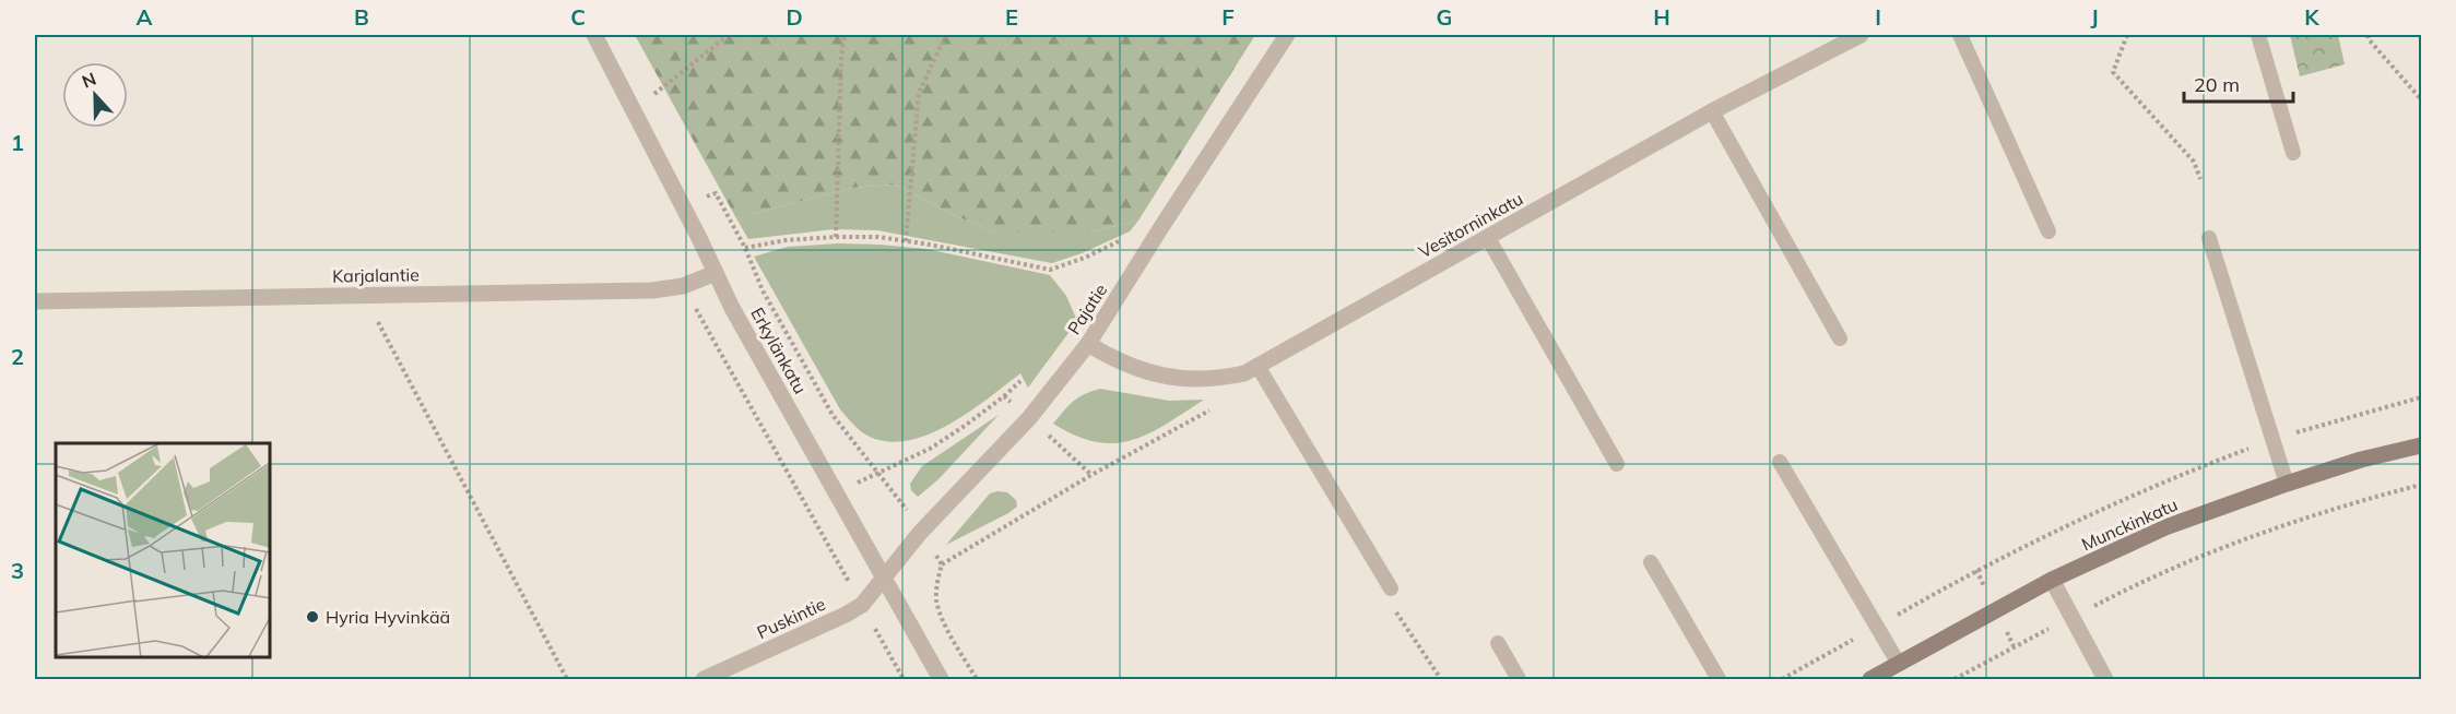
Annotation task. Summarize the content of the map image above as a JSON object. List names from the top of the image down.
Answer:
{
  "streets": {
    "main road": ["Munckinkatu"],
    "street": [
      "Vesitorninkatu",
      "Karjalantie",
      "Pajatie",
      "Erkylänkatu",
      "Puskintie"
    ]
  },
  "crossings": [
    ["Vesitorninkatu", "Pajatie"],
    ["Karjalantie", "Erkylänkatu"],
    ["Pajatie", "Erkylänkatu"],
    ["Pajatie", "Puskintie"],
    ["Erkylänkatu", "Puskintie"]
  ],
  "places": ["Hyria Hyvinkää"],
  "scale_bar": "20 m",
  "north": "top",
  "grid": {
    "columns": [
      "A",
      "B",
      "C",
      "D",
      "E",
      "F",
      "G",
      "H",
      "I",
      "J",
      "K"
    ],
    "rows": ["1", "2", "3"]
  }
}
